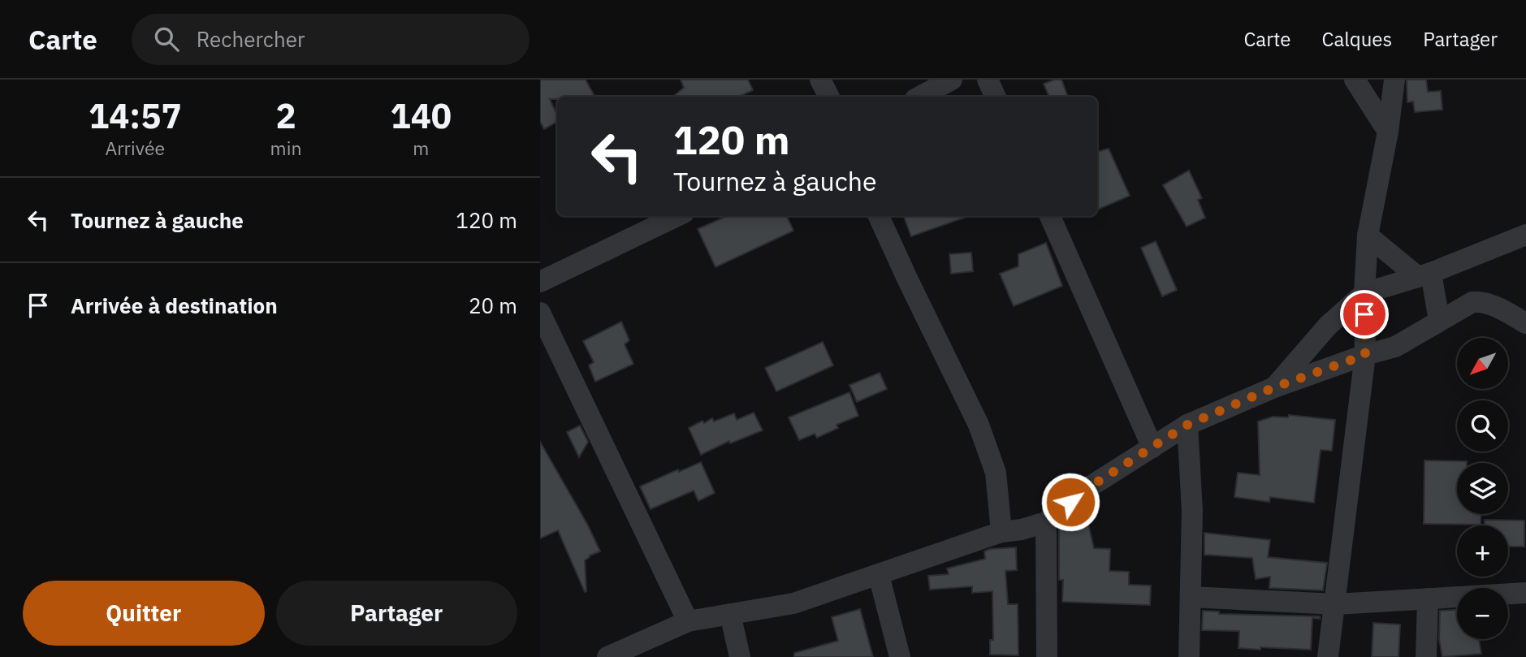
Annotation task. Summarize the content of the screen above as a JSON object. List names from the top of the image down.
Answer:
{
  "north": "bottom left",
  "page": {
    "header": "Carte",
    "search": "Rechercher",
    "nav": ["Carte", "Calques", "Partager"],
    "eta": [
      "14:57",
      "Arrivée",
      "2",
      "min",
      "140",
      "m"
    ],
    "turn": ["120 m", "Tournez à gauche"],
    "list": [
      {
        "name": "Tournez à gauche",
        "value": "120 m"
      },
      {
        "name": "Arrivée à destination",
        "value": "20 m"
      }
    ],
    "map_buttons": ["+", "−"],
    "buttons": ["Quitter", "Partager"]
  }
}
